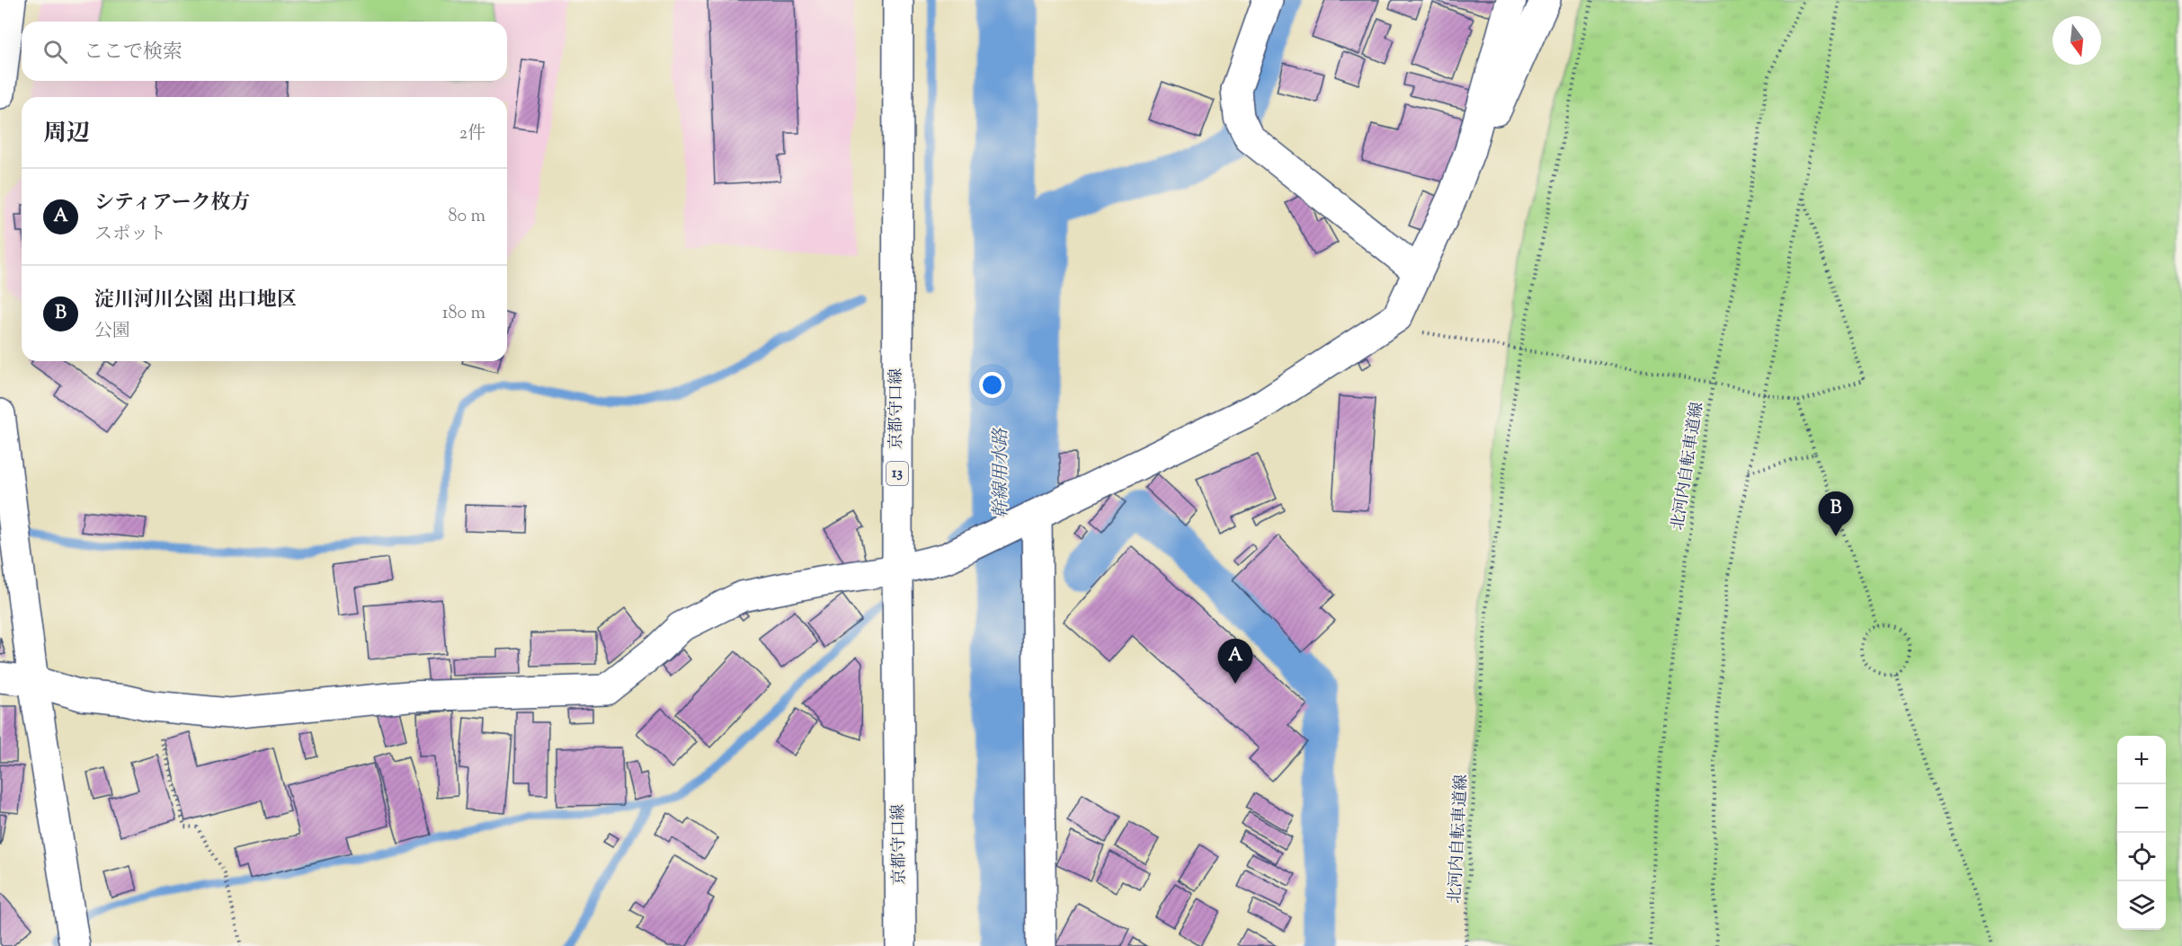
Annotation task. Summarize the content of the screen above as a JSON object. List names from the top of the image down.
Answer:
{
  "streets": {
    "street": ["京都守口線", "13"],
    "path": ["北河内自転車道線"]
  },
  "water": ["幹線用水路"],
  "north": "bottom",
  "page": {
    "search": "ここで検索",
    "heading": ["周辺", "2件"],
    "list": [
      {
        "mark": "A",
        "name": "シティアーク枚方",
        "note": "スポット",
        "value": "80 m"
      },
      {
        "mark": "B",
        "name": "淀川河川公園 出口地区",
        "note": "公園",
        "value": "180 m"
      }
    ],
    "pins": ["B", "A"],
    "map_buttons": ["+", "−"]
  }
}
